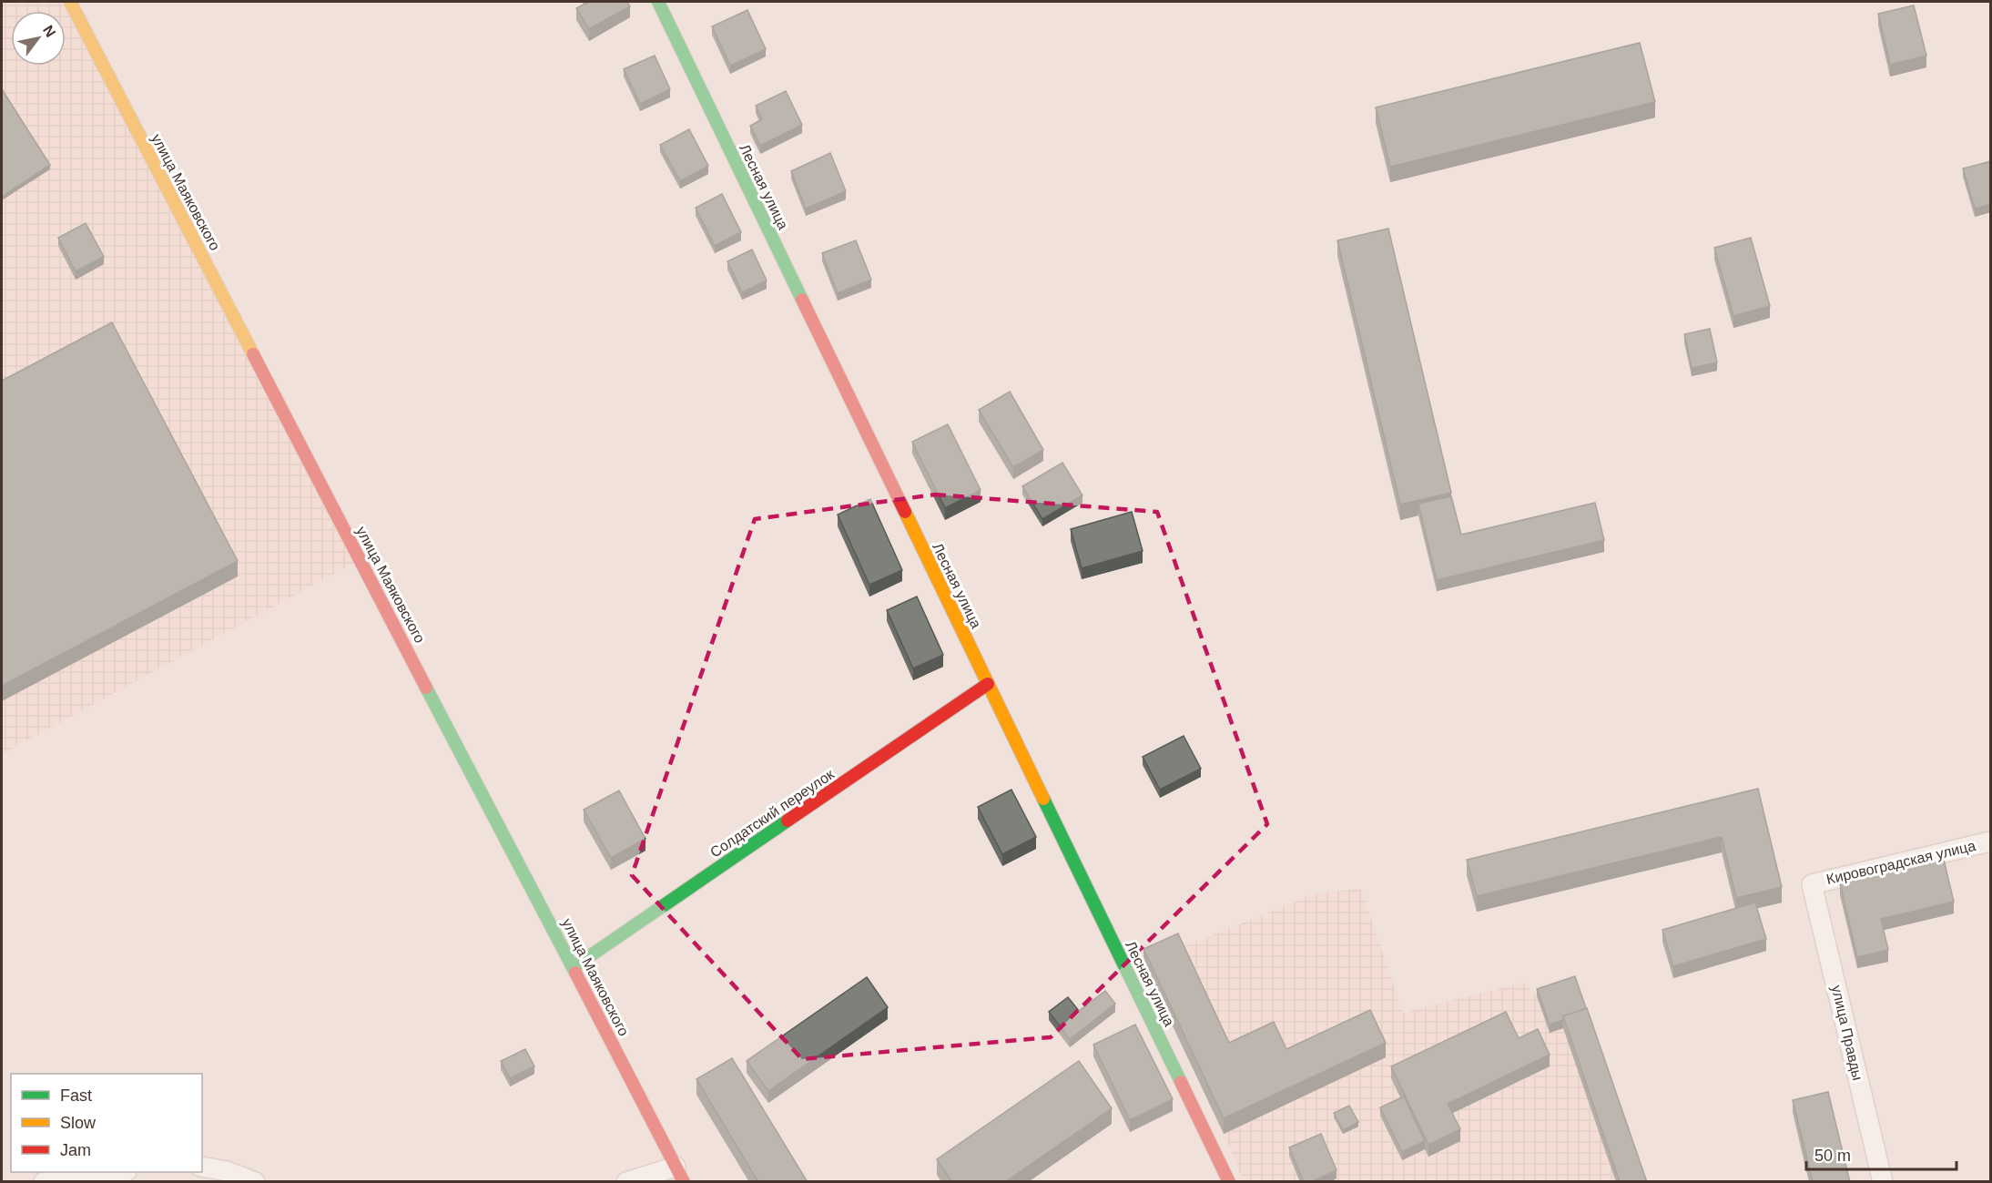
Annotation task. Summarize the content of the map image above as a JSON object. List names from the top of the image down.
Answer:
{
  "streets": {
    "street": [
      "Лесная улица",
      "улица Маяковского",
      "Солдатский переулок",
      "Кировоградская улица",
      "улица Правды"
    ]
  },
  "crossings": [
    ["Лесная улица", "Солдатский переулок"],
    ["улица Маяковского", "Солдатский переулок"],
    ["Кировоградская улица", "улица Правды"]
  ],
  "legend": ["Fast", "Slow", "Jam"],
  "scale_bar": "50 m",
  "north": "top right"
}
